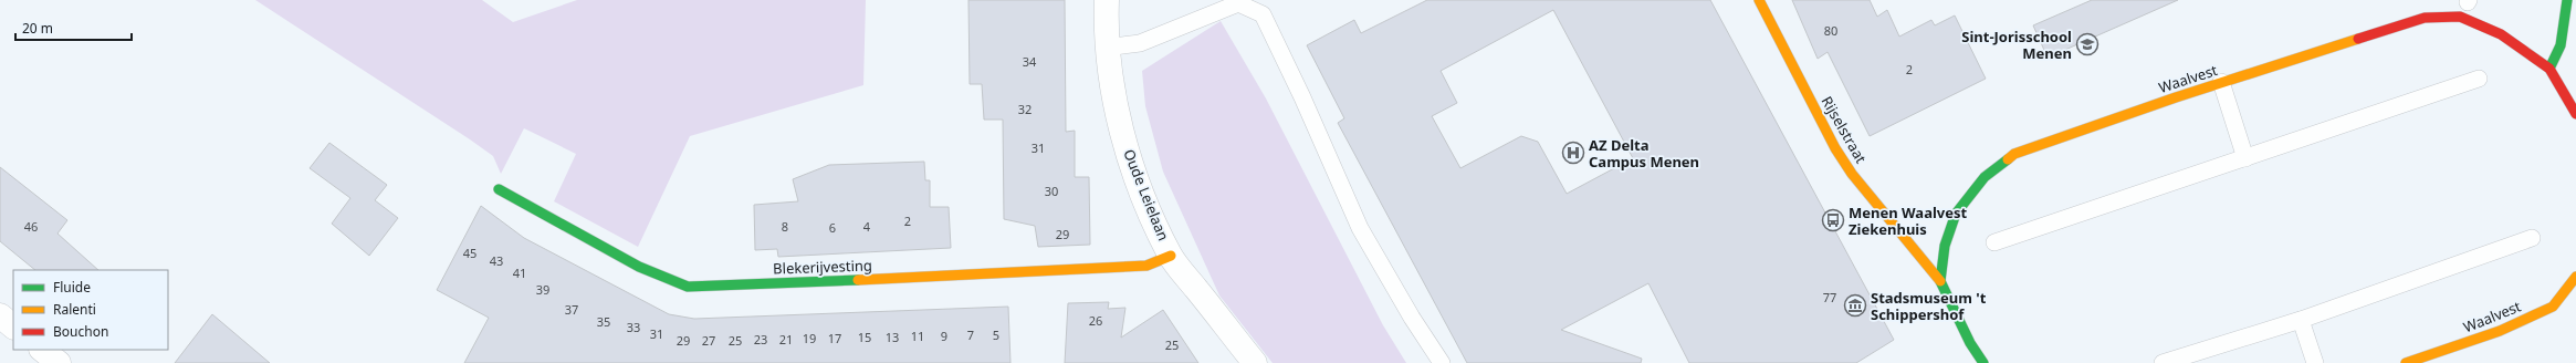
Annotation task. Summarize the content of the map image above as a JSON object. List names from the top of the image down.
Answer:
{
  "streets": {
    "street": [
      "Waalvest",
      "Rijselstraat",
      "Oude Leielaan",
      "Blekerijvesting"
    ]
  },
  "crossings": [
    ["Waalvest", "Rijselstraat"],
    ["Oude Leielaan", "Blekerijvesting"]
  ],
  "places": {
    "school or university": ["Sint-Jorisschool Menen"],
    "hospital": ["AZ Delta Campus Menen"],
    "bus stop": ["Menen Waalvest Ziekenhuis"],
    "museum": ["Stadsmuseum 't Schippershof"]
  },
  "house_numbers": [
    "80",
    "34",
    "2",
    "32",
    "31",
    "30",
    "2",
    "46",
    "8",
    "4",
    "6",
    "29",
    "45",
    "43",
    "41",
    "39",
    "77",
    "37",
    "26",
    "35",
    "33",
    "31",
    "7",
    "5",
    "11",
    "9",
    "15",
    "13",
    "19",
    "17",
    "23",
    "21",
    "29",
    "27",
    "25",
    "25"
  ],
  "legend": ["Fluide", "Ralenti", "Bouchon"],
  "scale_bar": "20 m"
}
